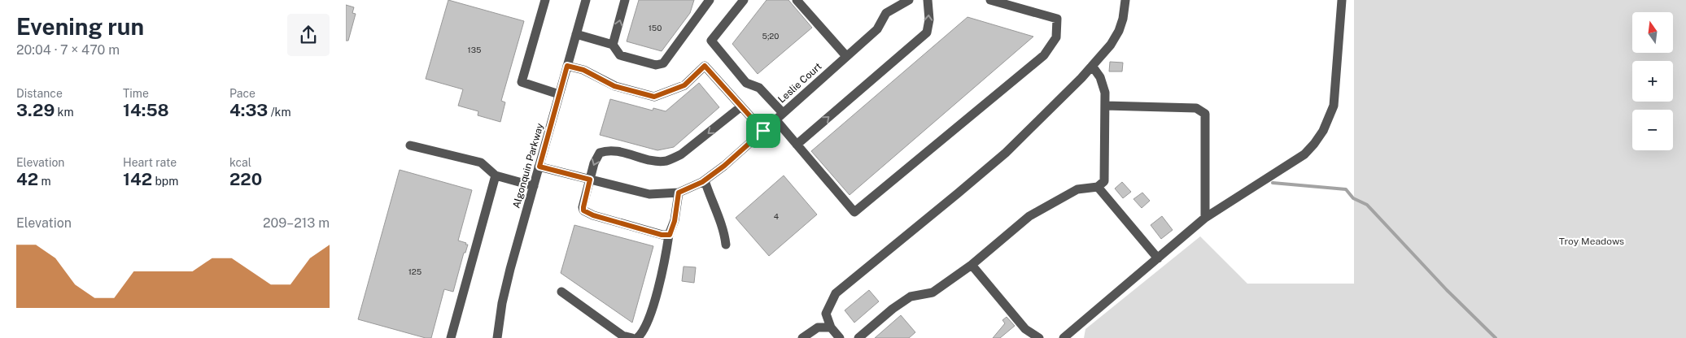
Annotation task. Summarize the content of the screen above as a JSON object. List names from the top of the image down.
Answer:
{
  "streets": {
    "street": ["Leslie Court", "Algonquin Parkway"]
  },
  "crossings": [
    ["Leslie Court", "Algonquin Parkway"]
  ],
  "parks": ["Troy Meadows"],
  "house_numbers": [
    "150",
    "5;20",
    "135",
    "4",
    "125"
  ],
  "north": "top",
  "page": {
    "heading": ["Evening run", "20:04 · 7 × 470 m"],
    "map_buttons": ["+", "−"],
    "stats": [
      ["Distance", "3.29 km"],
      ["Time", "14:58"],
      ["Pace", "4:33 /km"],
      ["Elevation", "42 m"],
      ["Heart rate", "142 bpm"],
      ["kcal", "220"]
    ],
    "chart": ["Elevation", "209–213 m"]
  }
}
